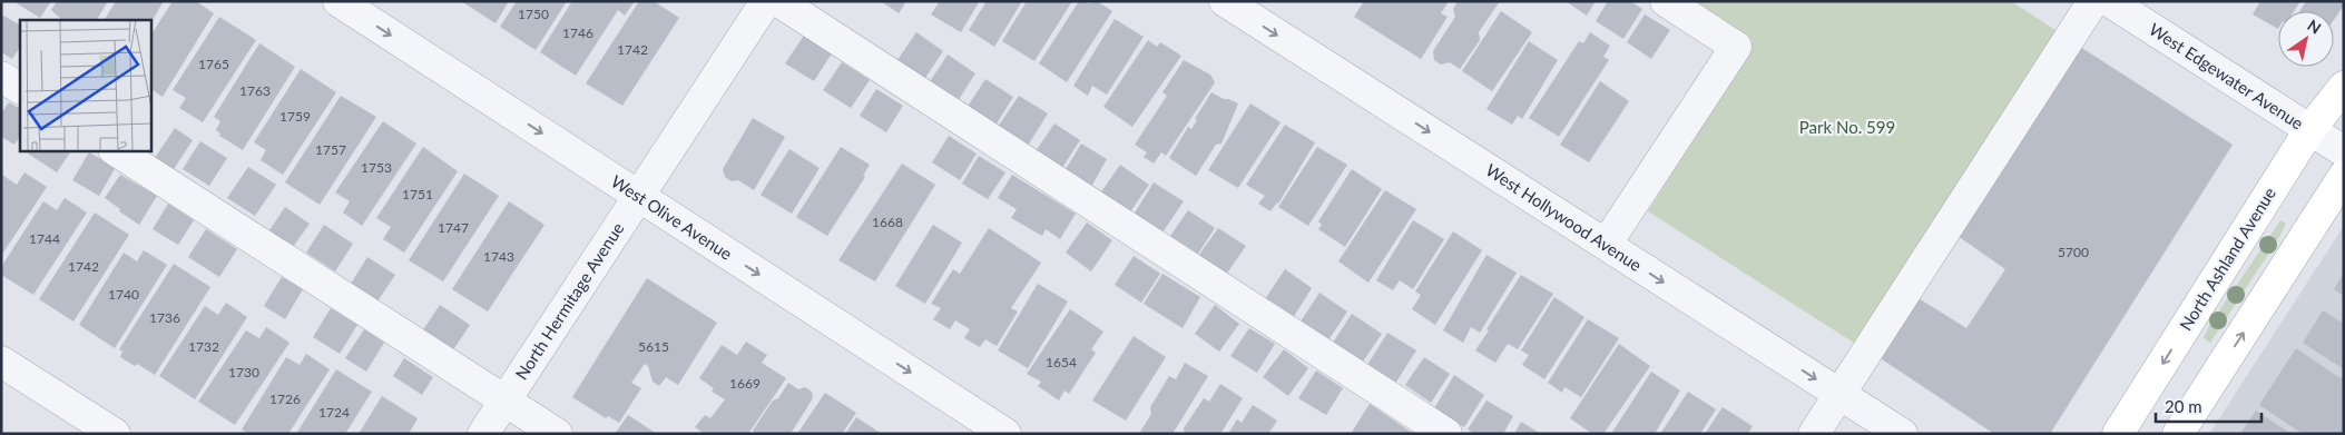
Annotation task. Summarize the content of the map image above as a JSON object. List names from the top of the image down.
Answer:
{
  "streets": {
    "main road": ["North Ashland Avenue"],
    "street": [
      "West Edgewater Avenue",
      "West Olive Avenue",
      "West Hollywood Avenue",
      "North Hermitage Avenue"
    ]
  },
  "crossings": [
    ["West Edgewater Avenue", "North Ashland Avenue"],
    ["West Olive Avenue", "North Hermitage Avenue"]
  ],
  "parks": ["Park No. 599"],
  "house_numbers": [
    "1750",
    "1746",
    "1742",
    "1765",
    "1763",
    "1759",
    "1757",
    "1753",
    "1751",
    "1668",
    "1747",
    "1744",
    "5700",
    "1743",
    "1742",
    "1740",
    "1736",
    "1732",
    "5615",
    "1654",
    "1730",
    "1669",
    "1726",
    "1724"
  ],
  "scale_bar": "20 m",
  "north": "top right"
}
